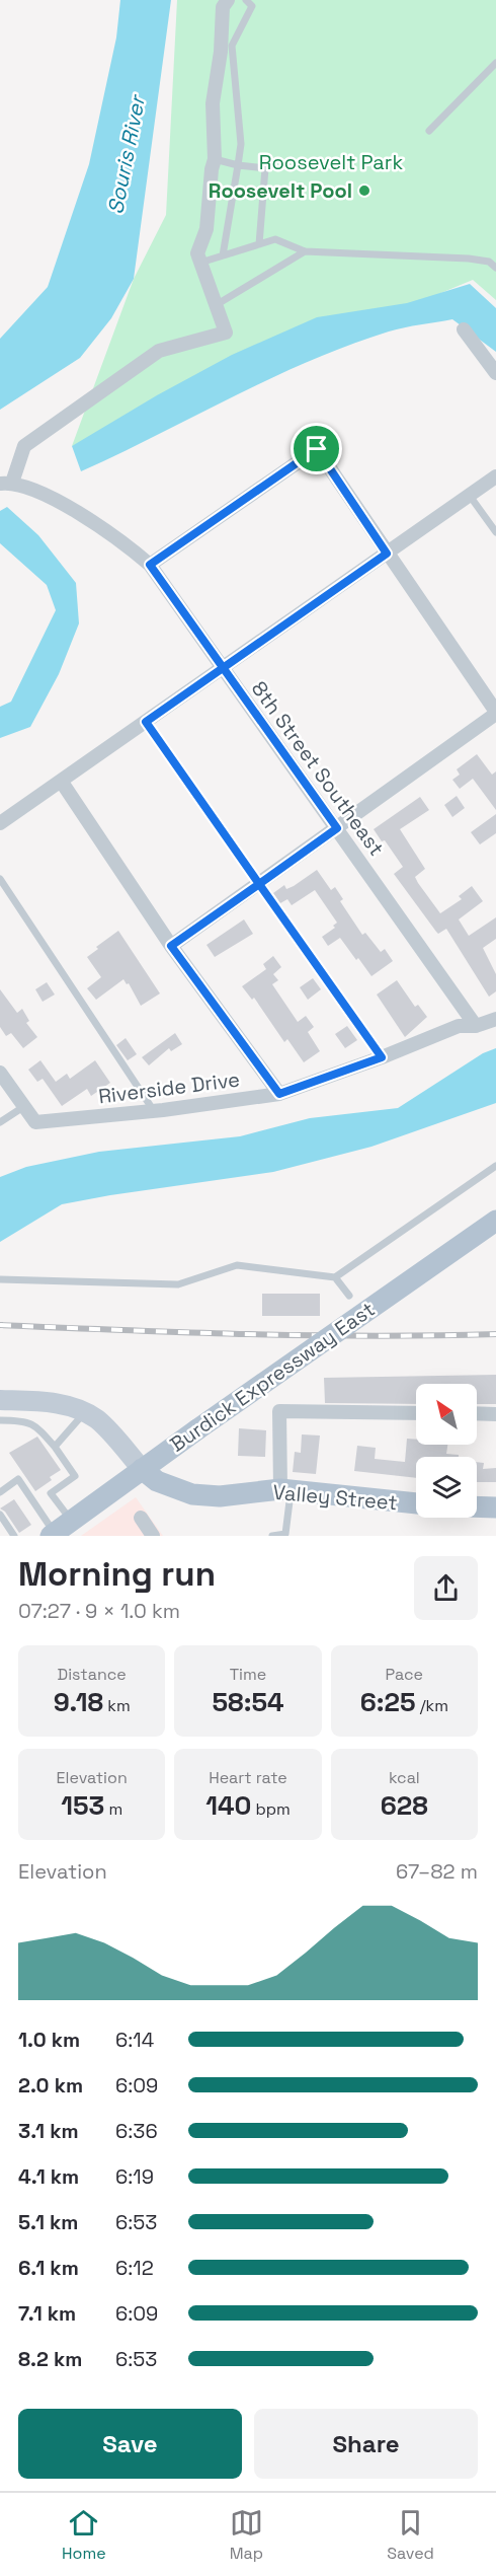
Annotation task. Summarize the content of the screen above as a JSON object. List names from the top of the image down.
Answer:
{
  "streets": {
    "main road": ["Burdick Expressway East", "Valley Street"],
    "street": ["8th Street Southeast", "Riverside Drive"]
  },
  "crossings": [
    ["8th Street Southeast", "Riverside Drive"],
    ["Burdick Expressway East", "Valley Street"]
  ],
  "water": ["Souris River"],
  "parks": ["Roosevelt Park"],
  "places": ["Roosevelt Pool"],
  "north": "top left",
  "page": {
    "heading": ["Morning run", "07:27 · 9 × 1.0 km"],
    "stats": [
      ["Distance", "9.18 km"],
      ["Time", "58:54"],
      ["Pace", "6:25 /km"],
      ["Elevation", "153 m"],
      ["Heart rate", "140 bpm"],
      ["kcal", "628"]
    ],
    "chart": ["Elevation", "67–82 m"],
    "list": [
      {
        "name": "1.0 km",
        "note": "6:14"
      },
      {
        "name": "2.0 km",
        "note": "6:09"
      },
      {
        "name": "3.1 km",
        "note": "6:36"
      },
      {
        "name": "4.1 km",
        "note": "6:19"
      },
      {
        "name": "5.1 km",
        "note": "6:53"
      },
      {
        "name": "6.1 km",
        "note": "6:12"
      },
      {
        "name": "7.1 km",
        "note": "6:09"
      },
      {
        "name": "8.2 km",
        "note": "6:53"
      }
    ],
    "buttons": ["Save", "Share"],
    "tabs": ["Home", "Map", "Saved"]
  }
}
